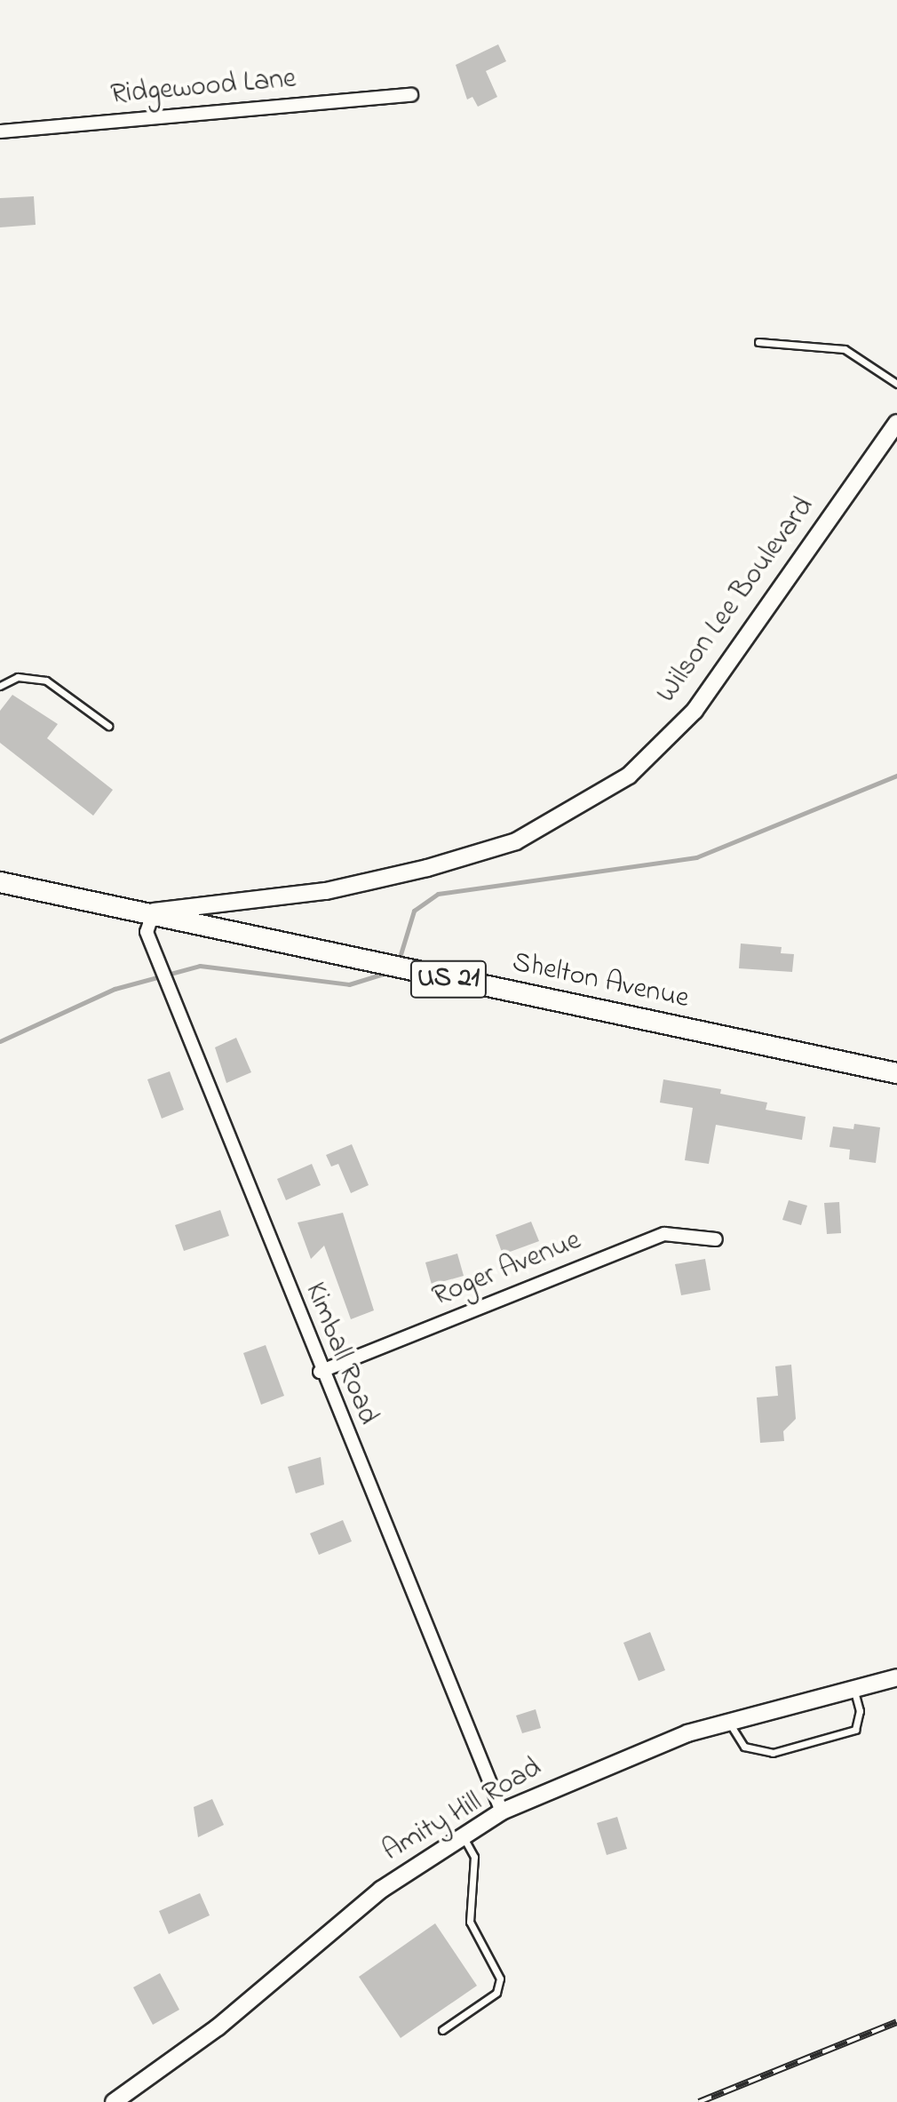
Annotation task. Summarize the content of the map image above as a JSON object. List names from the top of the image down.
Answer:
{
  "streets": {
    "main road": ["US 21", "Shelton Avenue"],
    "street": [
      "Ridgewood Lane",
      "Wilson Lee Boulevard",
      "Roger Avenue",
      "Kimball Road",
      "Amity Hill Road"
    ]
  },
  "crossings": [
    ["Wilson Lee Boulevard", "Shelton Avenue"],
    ["Wilson Lee Boulevard", "Kimball Road"],
    ["Shelton Avenue", "Kimball Road"],
    ["Roger Avenue", "Kimball Road"],
    ["Kimball Road", "Amity Hill Road"]
  ]
}
